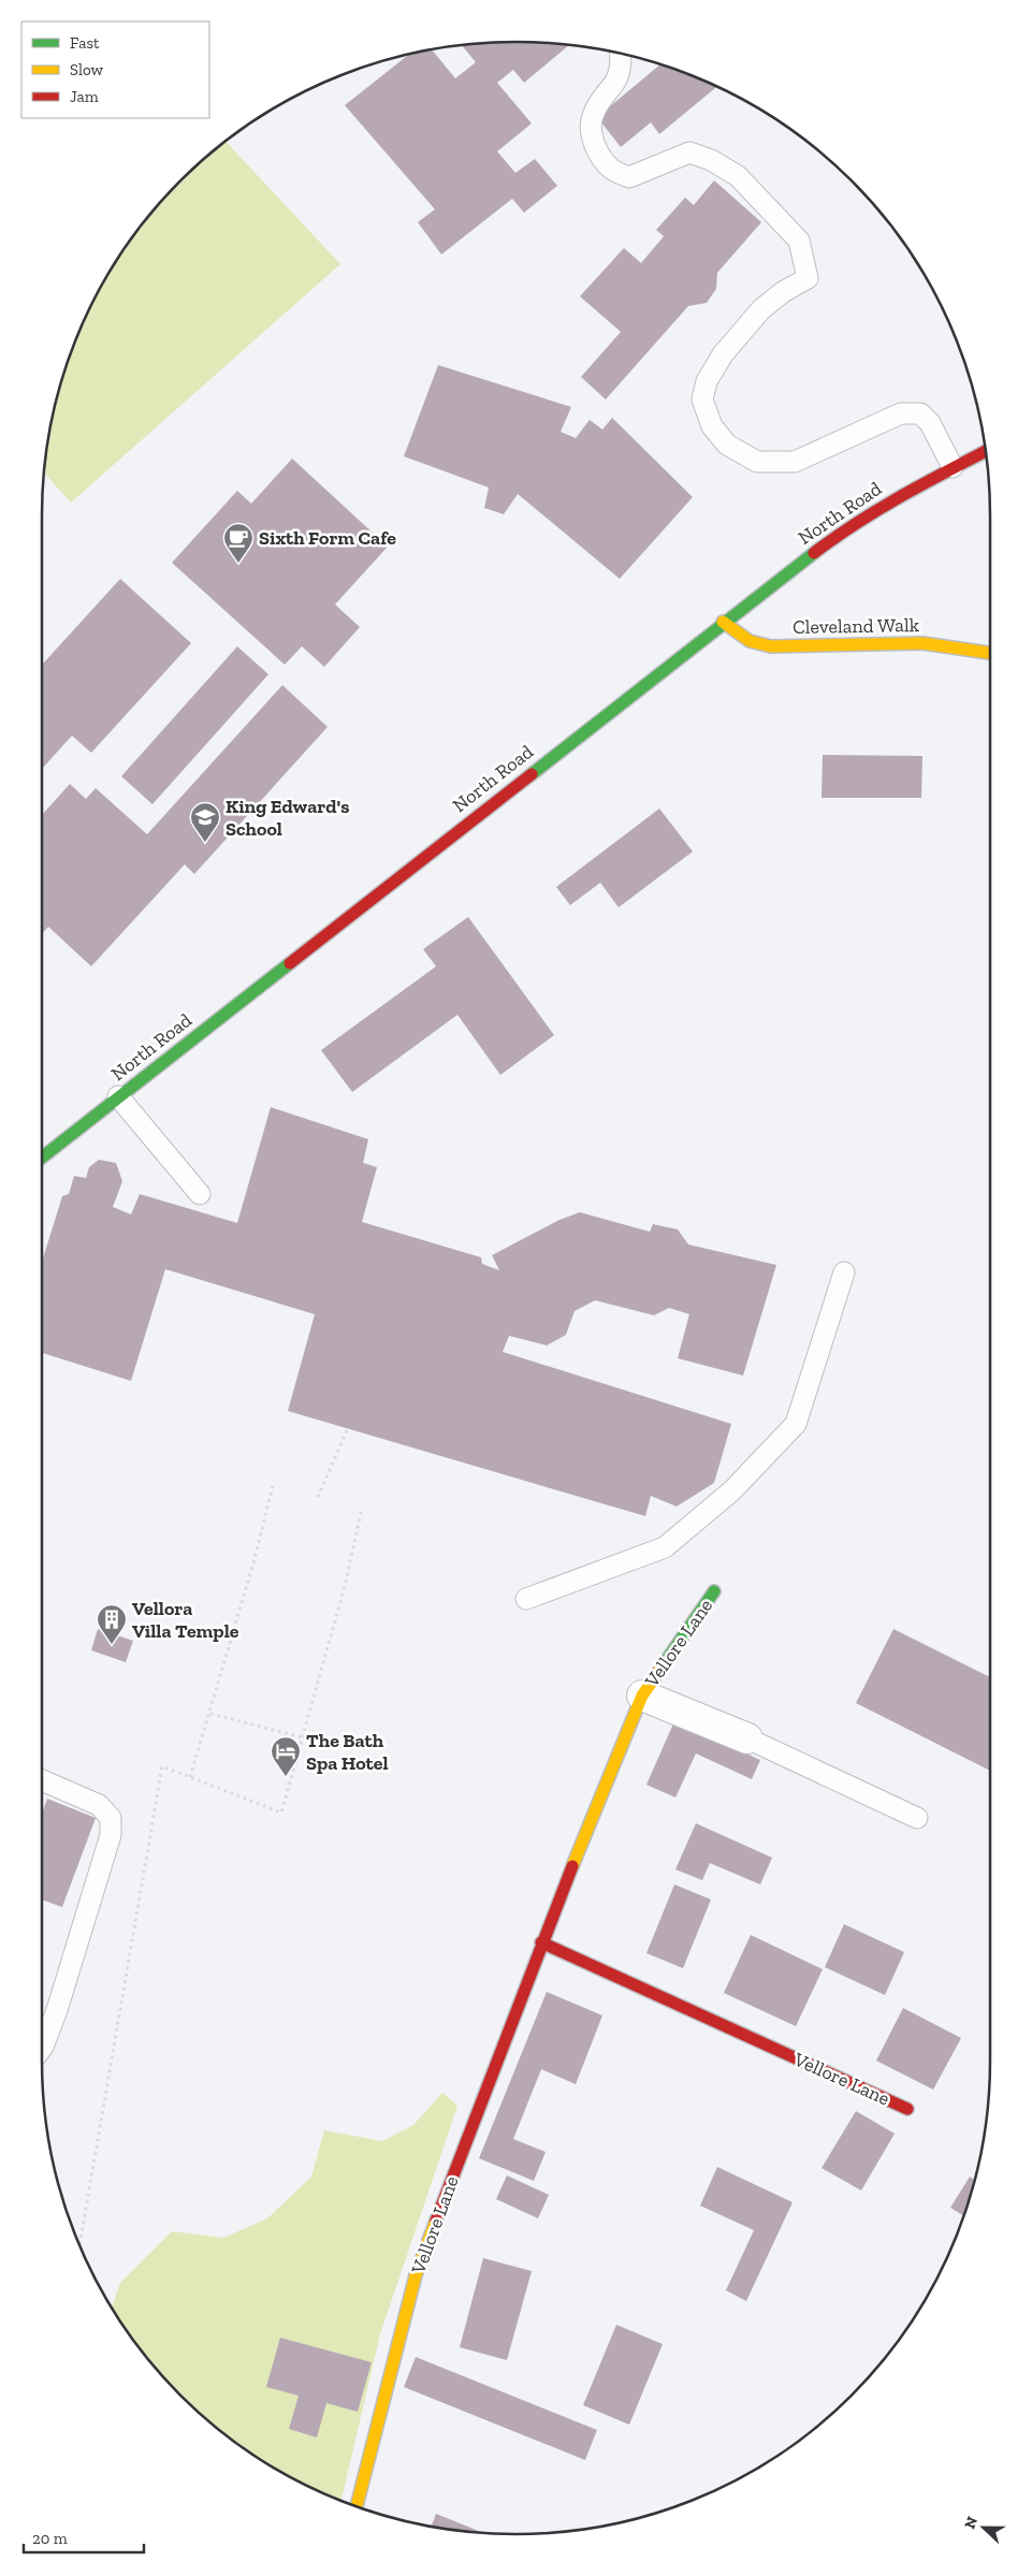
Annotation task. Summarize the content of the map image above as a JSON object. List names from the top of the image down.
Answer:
{
  "streets": {
    "street": ["North Road", "Cleveland Walk", "Vellore Lane"]
  },
  "crossings": [
    ["North Road", "Cleveland Walk"]
  ],
  "places": {
    "cafe": ["Sixth Form Cafe"],
    "school or university": ["King Edward's School"],
    "building": ["Vellora Villa Temple"],
    "hotel": ["The Bath Spa Hotel"]
  },
  "legend": ["Fast", "Slow", "Jam"],
  "scale_bar": "20 m",
  "north": "left"
}
